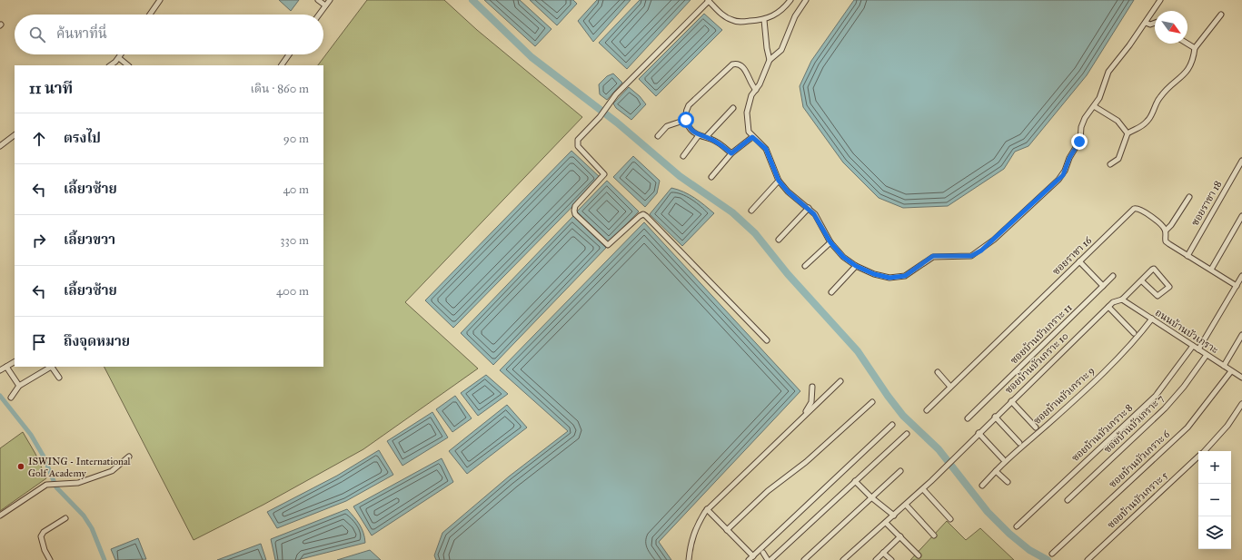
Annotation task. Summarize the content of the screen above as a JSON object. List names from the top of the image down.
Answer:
{
  "streets": {
    "street": [
      "ซอยราชา 18",
      "ซอยราชา 16",
      "ถนนบ้านบัวเกราะ",
      "ซอยบ้านบัวเกราะ 11",
      "ซอยบ้านบัวเกราะ 10",
      "ซอยบ้านบัวเกราะ 9",
      "ซอยบ้านบัวเกราะ 7",
      "ซอยบ้านบัวเกราะ 8",
      "ซอยบ้านบัวเกราะ 6",
      "ซอยบ้านบัวเกราะ 5"
    ]
  },
  "crossings": [
    ["ซอยราชา 18", "ซอยราชา 16"],
    ["ถนนบ้านบัวเกราะ", "ซอยบ้านบัวเกราะ 10"],
    ["ถนนบ้านบัวเกราะ", "ซอยบ้านบัวเกราะ 9"],
    ["ถนนบ้านบัวเกราะ", "ซอยบ้านบัวเกราะ 7"],
    ["ถนนบ้านบัวเกราะ", "ซอยบ้านบัวเกราะ 8"],
    ["ถนนบ้านบัวเกราะ", "ซอยบ้านบัวเกราะ 6"]
  ],
  "places": ["ISWING - International Golf Academy"],
  "north": "bottom right",
  "page": {
    "search": "ค้นหาที่นี่",
    "heading": ["11 นาที", "เดิน · 860 m"],
    "list": [
      ["ตรงไป", "90 m"],
      ["เลี้ยวซ้าย", "40 m"],
      ["เลี้ยวขวา", "330 m"],
      ["เลี้ยวซ้าย", "400 m"],
      "ถึงจุดหมาย"
    ],
    "map_buttons": ["+", "−"]
  }
}
